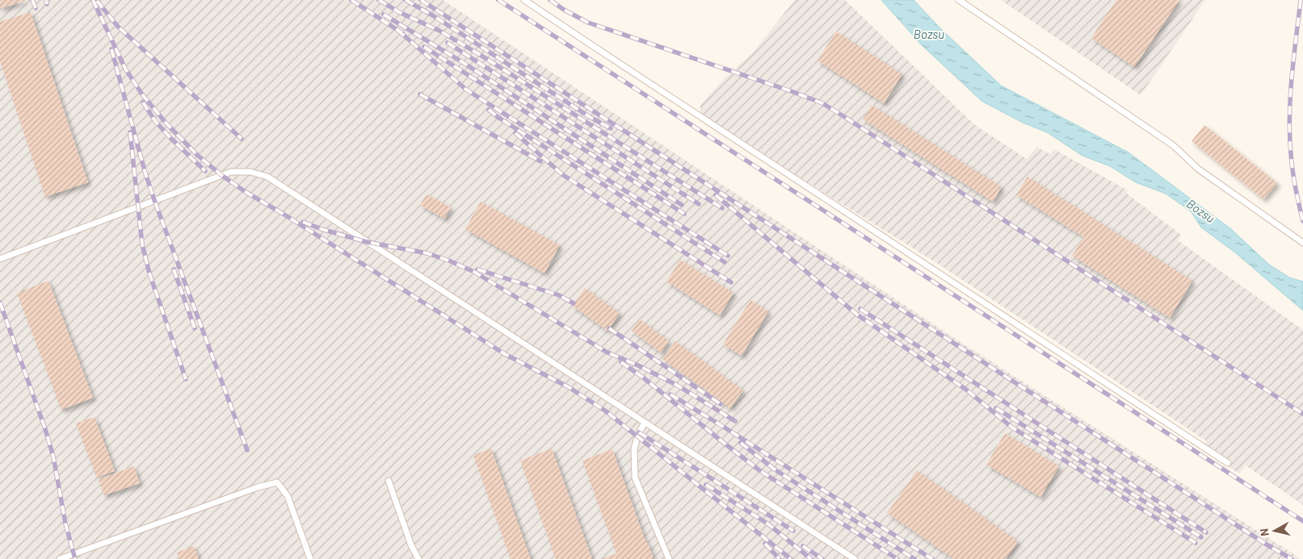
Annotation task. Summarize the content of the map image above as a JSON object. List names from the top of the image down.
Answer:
{
  "water": ["Bozsu"],
  "north": "left"
}
